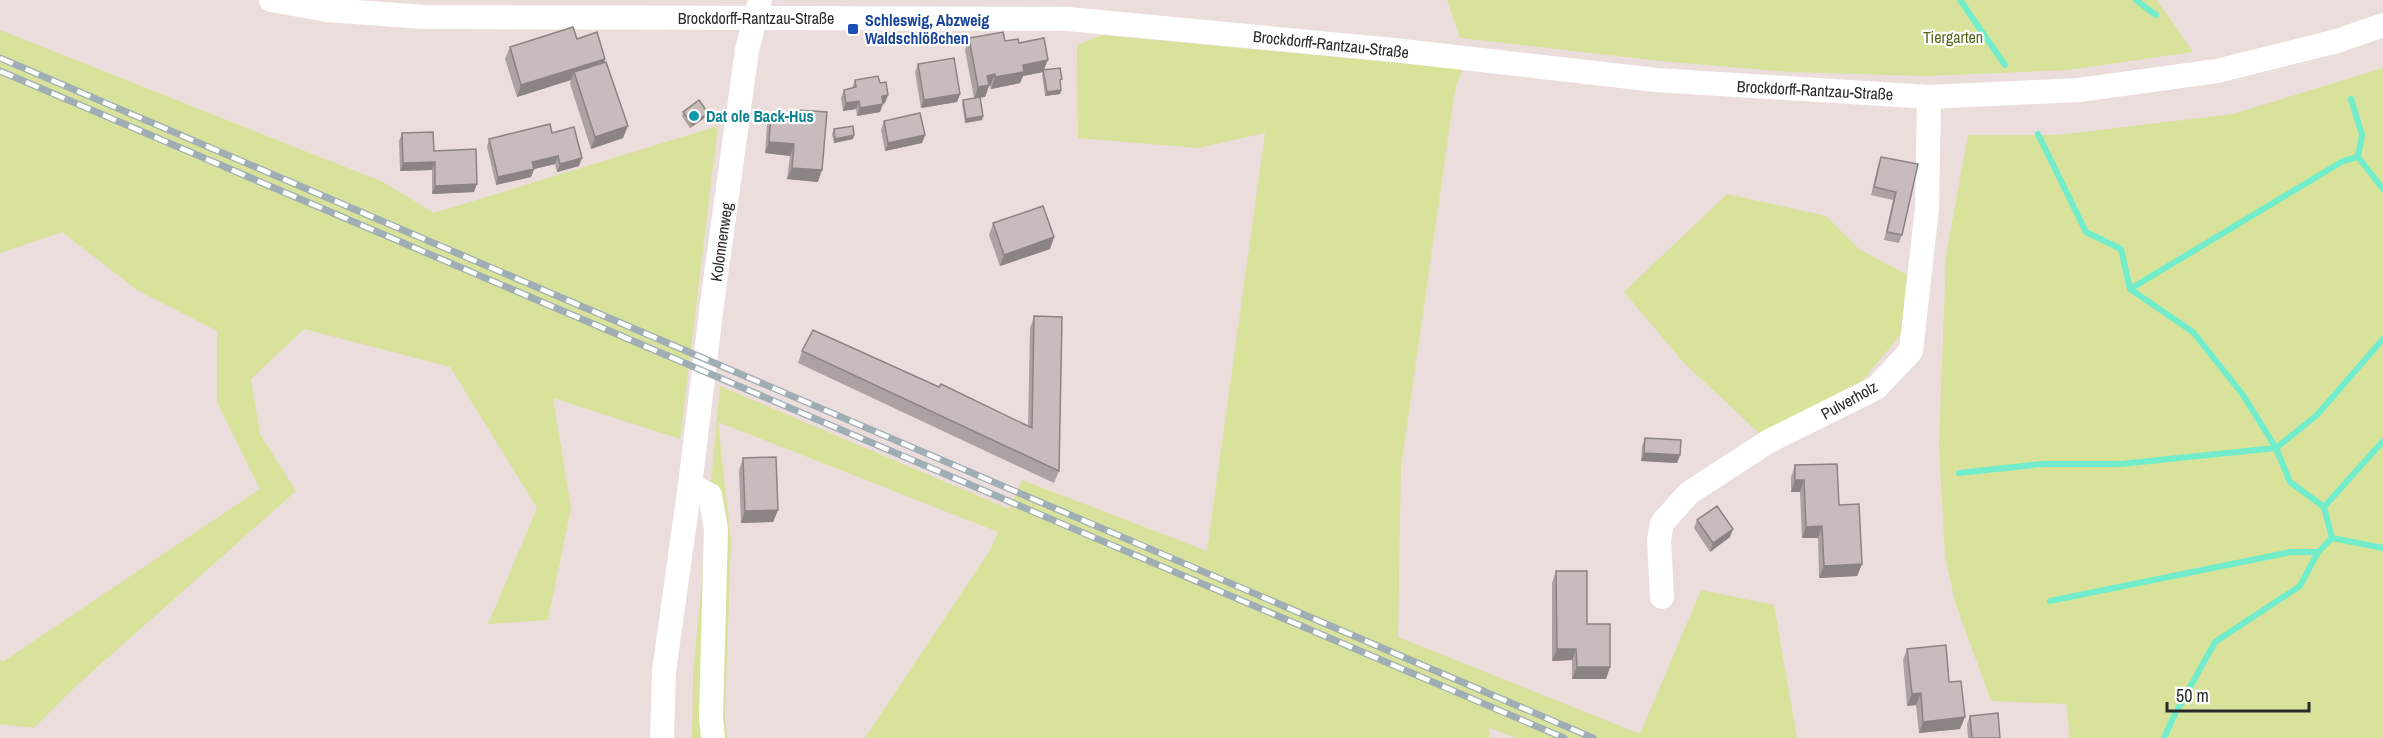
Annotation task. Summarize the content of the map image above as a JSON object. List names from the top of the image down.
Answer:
{
  "streets": {
    "street": ["Brockdorff-Rantzau-Straße", "Kolonnenweg", "Pulverholz"]
  },
  "crossings": [
    ["Brockdorff-Rantzau-Straße", "Kolonnenweg"],
    ["Brockdorff-Rantzau-Straße", "Pulverholz"]
  ],
  "parks": ["Tiergarten"],
  "places": {
    "transit": ["Schleswig, Abzweig Waldschlößchen"],
    "other": ["Dat ole Back-Hus"]
  },
  "scale_bar": "50 m"
}
